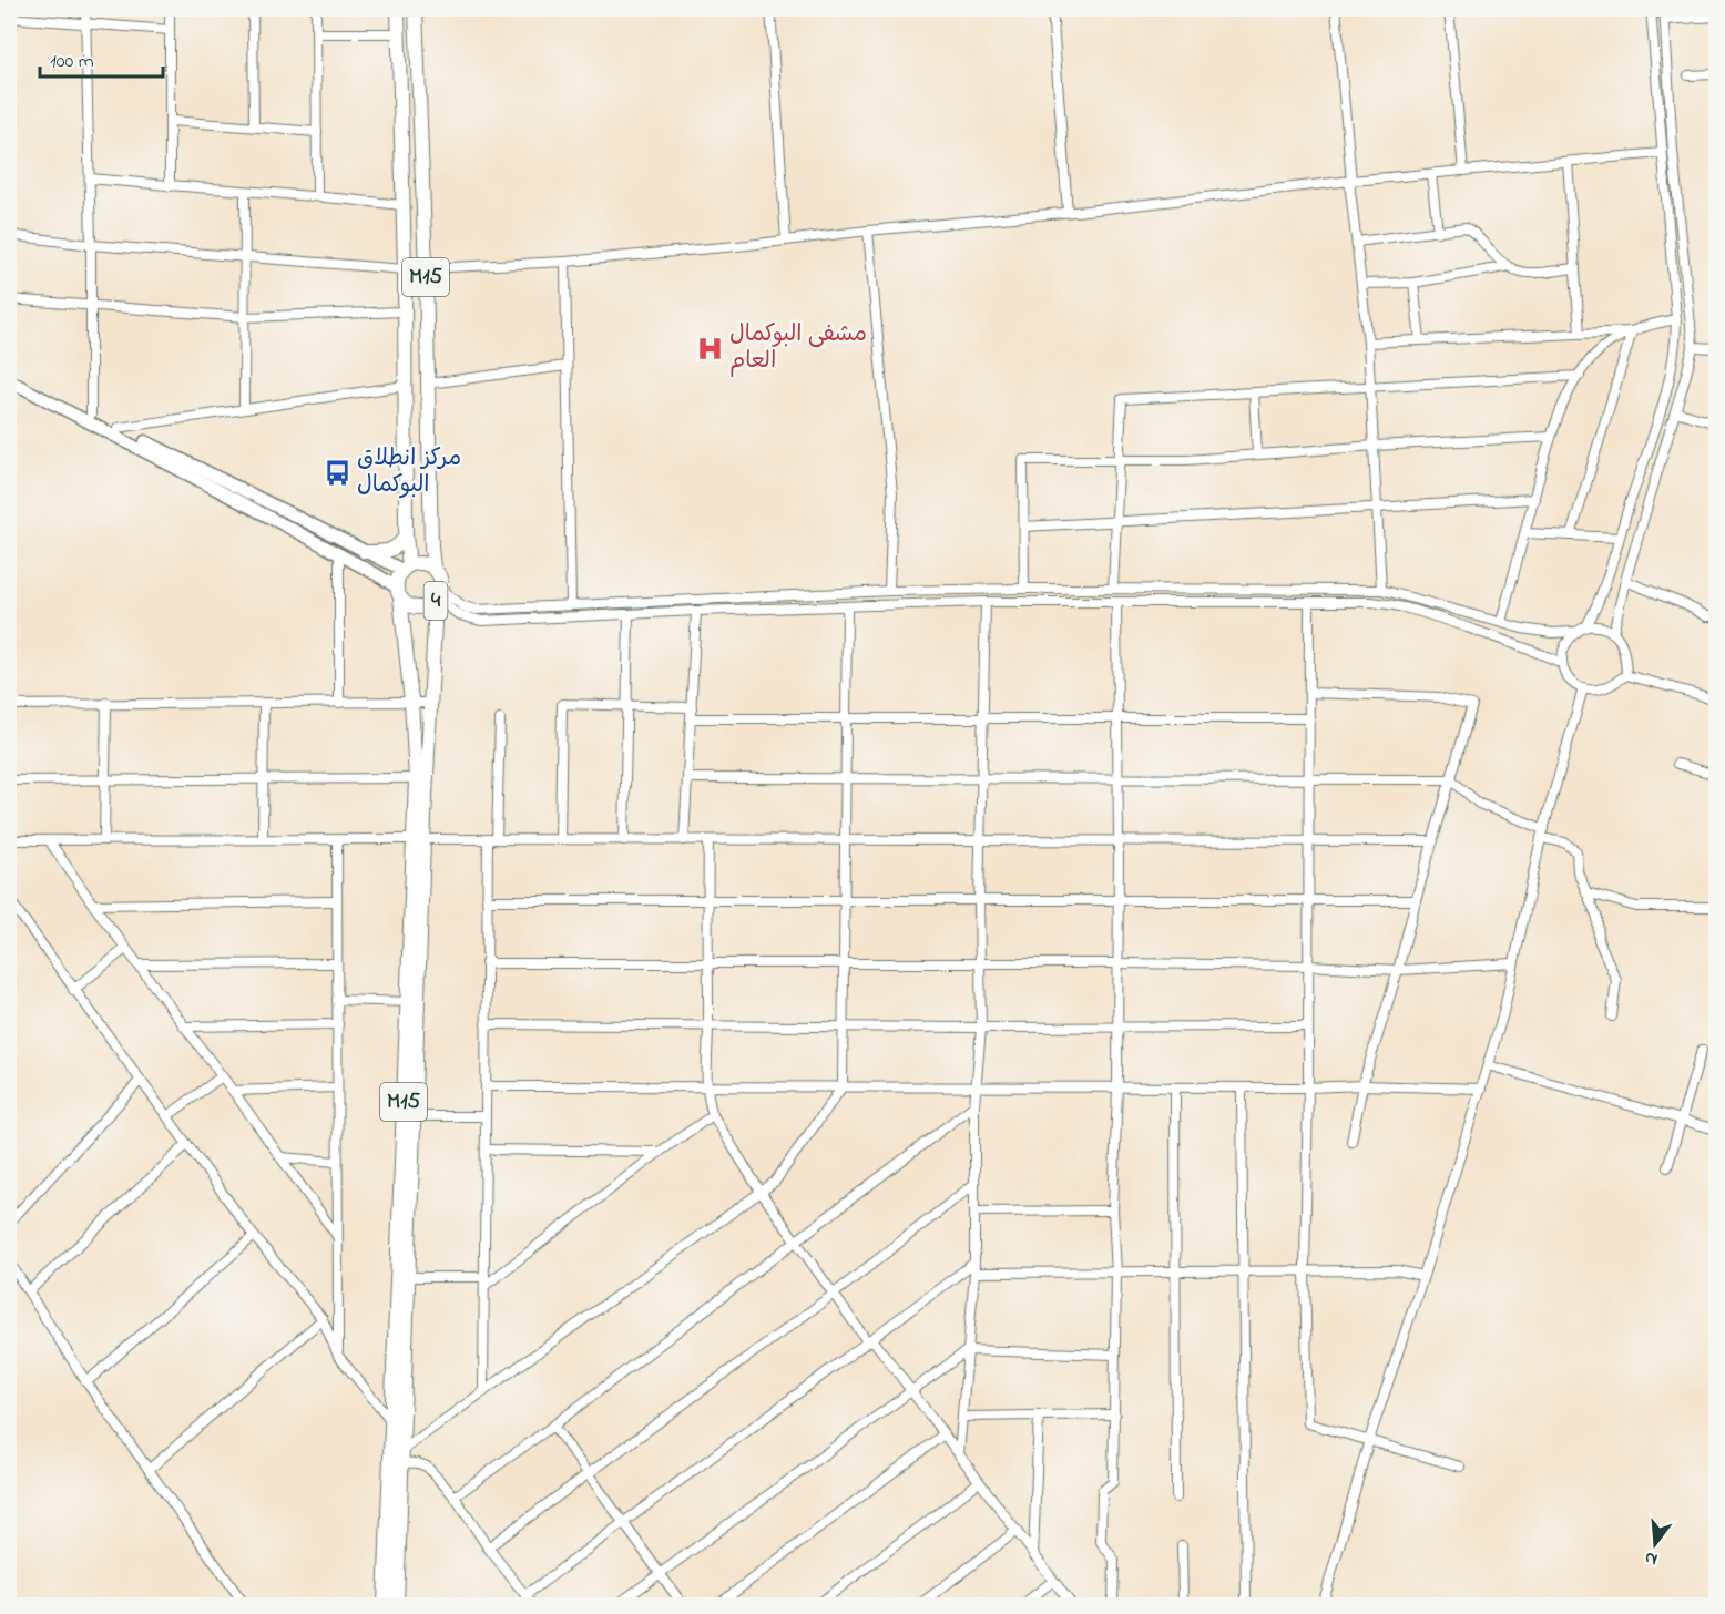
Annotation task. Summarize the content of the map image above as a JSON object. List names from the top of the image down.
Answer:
{
  "streets": {
    "highway": ["M15", "4"]
  },
  "crossings": [
    ["M15", "4"]
  ],
  "places": {
    "hospital": ["مشفى البوكمال العام"],
    "bus stop": ["مركز انطلاق البوكمال"]
  },
  "scale_bar": "100 m",
  "north": "bottom"
}
